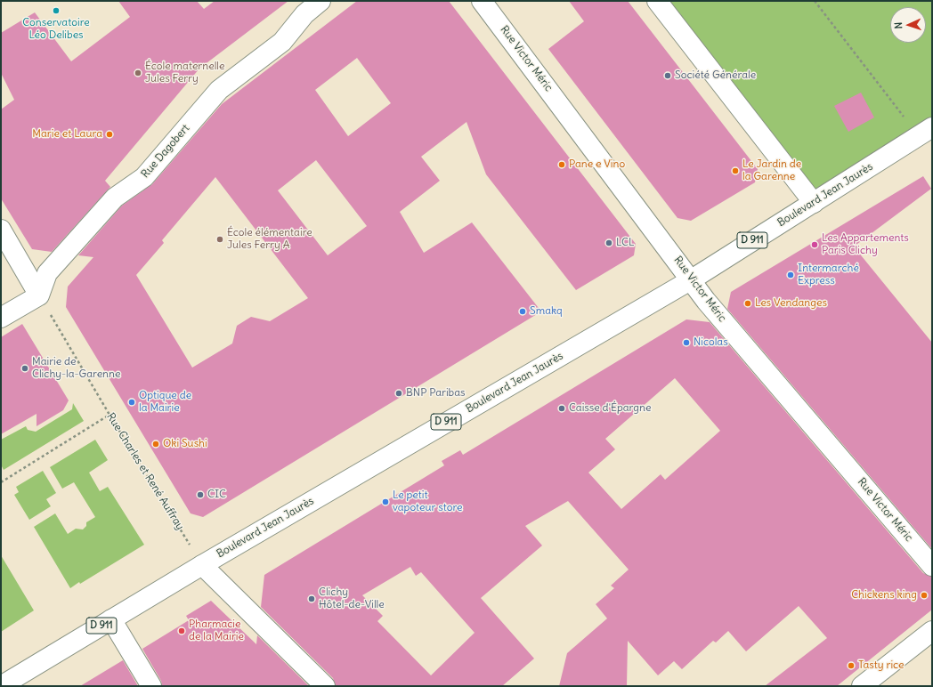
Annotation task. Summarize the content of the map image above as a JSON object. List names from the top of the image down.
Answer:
{
  "streets": {
    "street": [
      "Rue Victor Méric",
      "Rue Dagobert",
      "Boulevard Jean Jaurès",
      "D 911"
    ],
    "path": ["Rue Charles et René Auffray"]
  },
  "crossings": [
    ["Rue Victor Méric", "Boulevard Jean Jaurès"],
    ["Rue Dagobert", "Rue Charles et René Auffray"],
    ["Boulevard Jean Jaurès", "Rue Charles et René Auffray"]
  ],
  "places": [
    "Conservatoire Léo Delibes",
    "École maternelle Jules Ferry",
    "Société Générale",
    "Marie et Laura",
    "Pane e Vino",
    "Le Jardin de la Garenne",
    "École élémentaire Jules Ferry A",
    "LCL",
    "Les Appartements Paris Clichy",
    "Intermarché Express",
    "Les Vendanges",
    "Smakq",
    "Nicolas",
    "Mairie de Clichy-la-Garenne",
    "BNP Paribas",
    "Optique de la Mairie",
    "Caisse d'Épargne",
    "Oki Sushi",
    "CIC",
    "Le petit vapoteur store",
    "Chickens king",
    "Clichy Hôtel-de-Ville",
    "Pharmacie de la Mairie",
    "Tasty rice"
  ],
  "north": "left"
}
